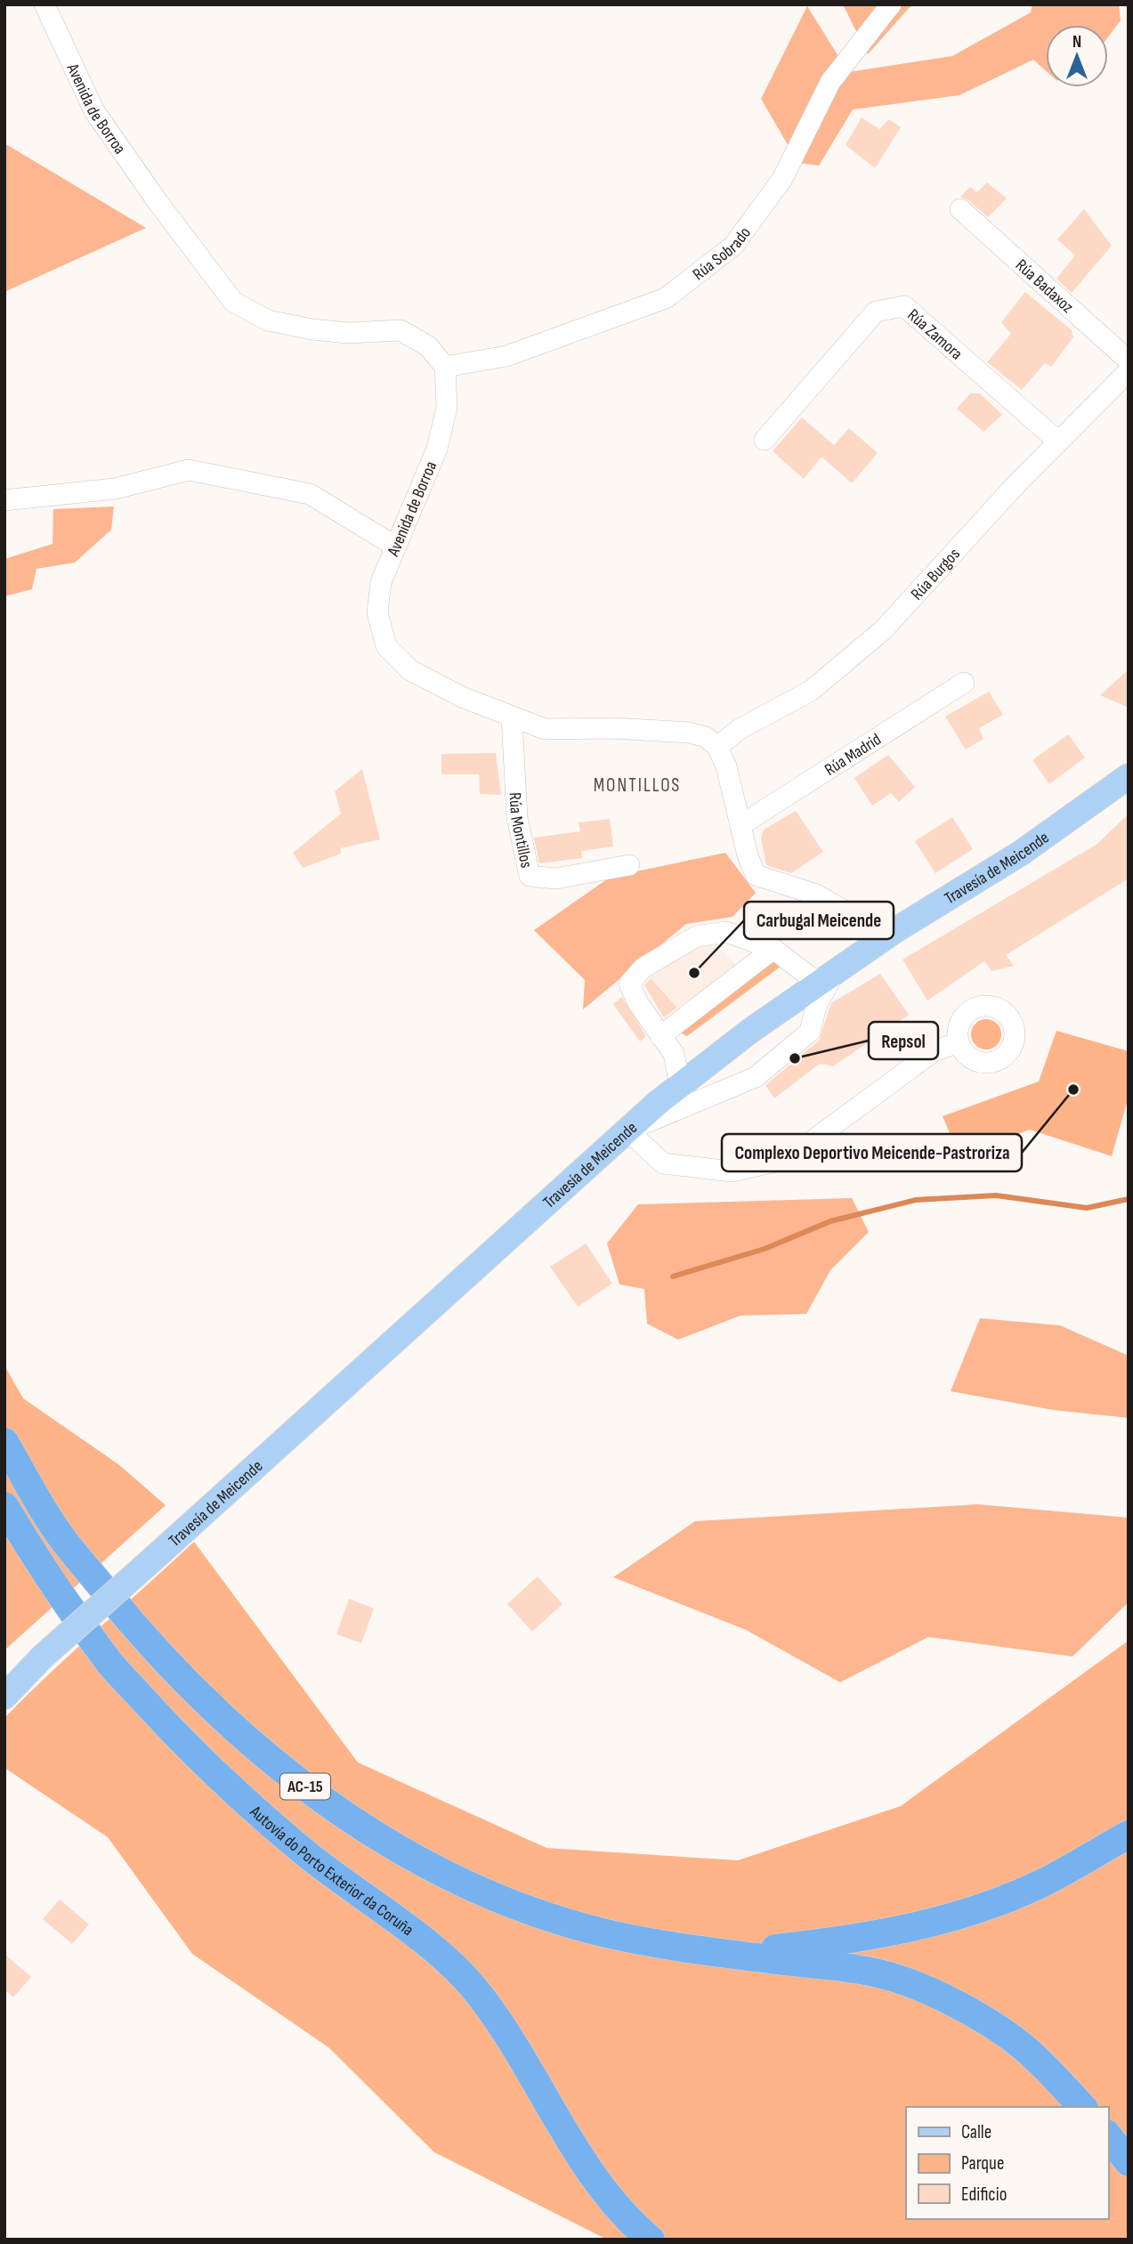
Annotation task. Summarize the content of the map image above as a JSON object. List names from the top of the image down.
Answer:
{
  "streets": {
    "highway": ["AC-15", "Autovía do Porto Exterior da Coruña"],
    "main road": ["Travesía de Meicende"],
    "street": [
      "Avenida de Borroa",
      "Rúa Sobrado",
      "Rúa Badaxoz",
      "Rúa Zamora",
      "Rúa Burgos",
      "Rúa Madrid",
      "Rúa Montillos"
    ]
  },
  "crossings": [
    ["Avenida de Borroa", "Rúa Sobrado"],
    ["Avenida de Borroa", "Rúa Burgos"],
    ["Avenida de Borroa", "Rúa Montillos"],
    ["Rúa Zamora", "Rúa Burgos"]
  ],
  "districts": ["MONTILLOS"],
  "places": ["Carbugal Meicende", "Repsol", "Complexo Deportivo Meicende-Pastroriza"],
  "legend": ["Calle", "Parque", "Edificio"],
  "north": "top"
}
